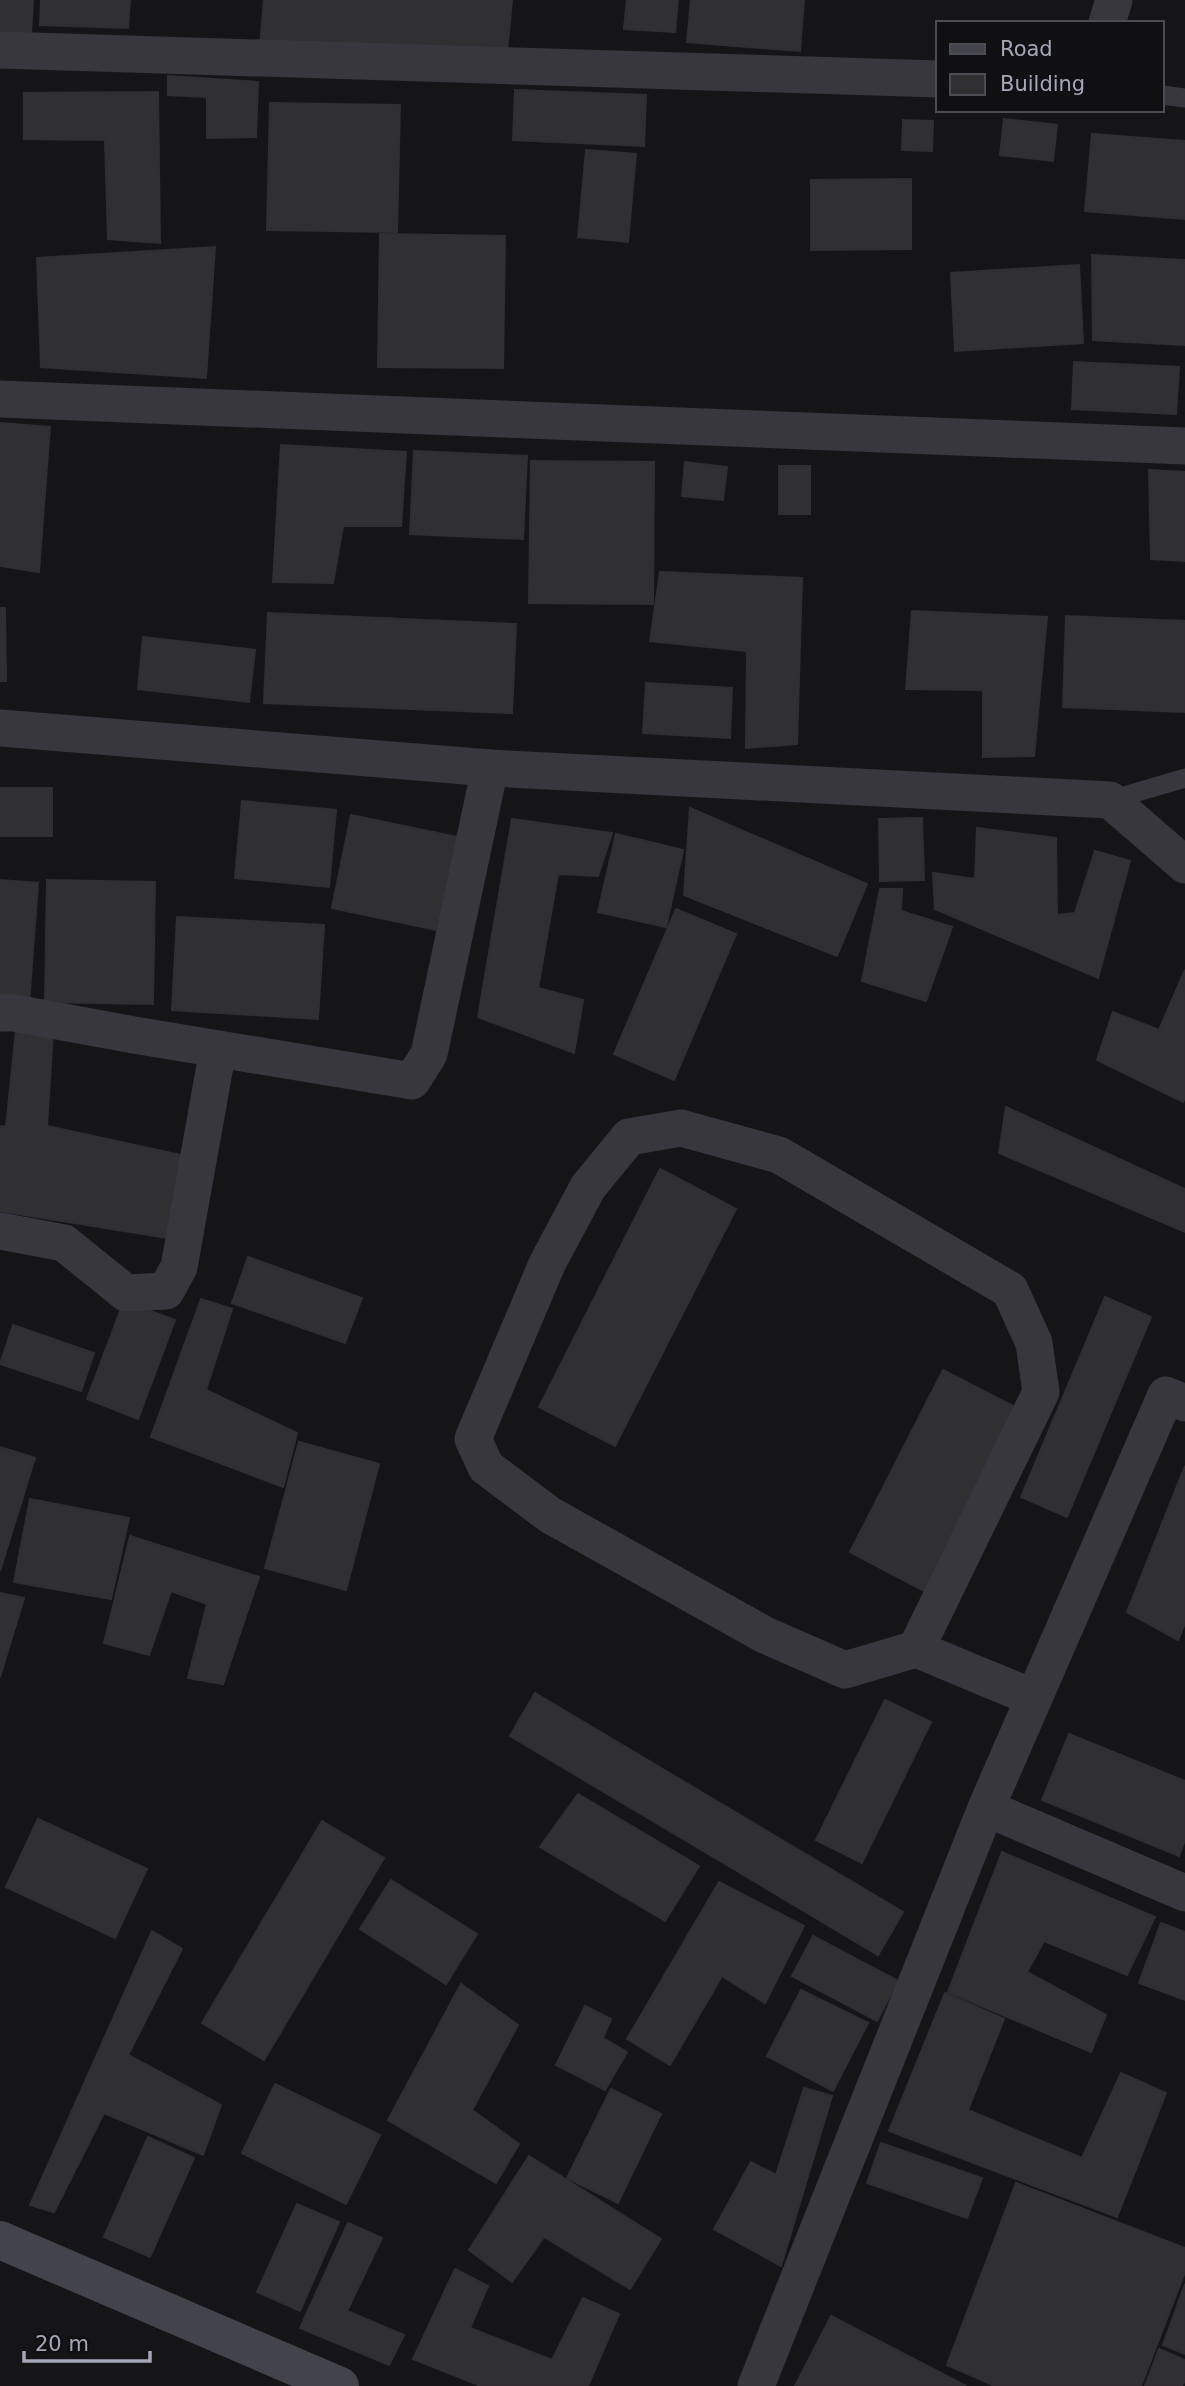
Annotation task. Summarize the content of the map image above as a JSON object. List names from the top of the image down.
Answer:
{
  "legend": ["Road", "Building"],
  "scale_bar": "20 m"
}
